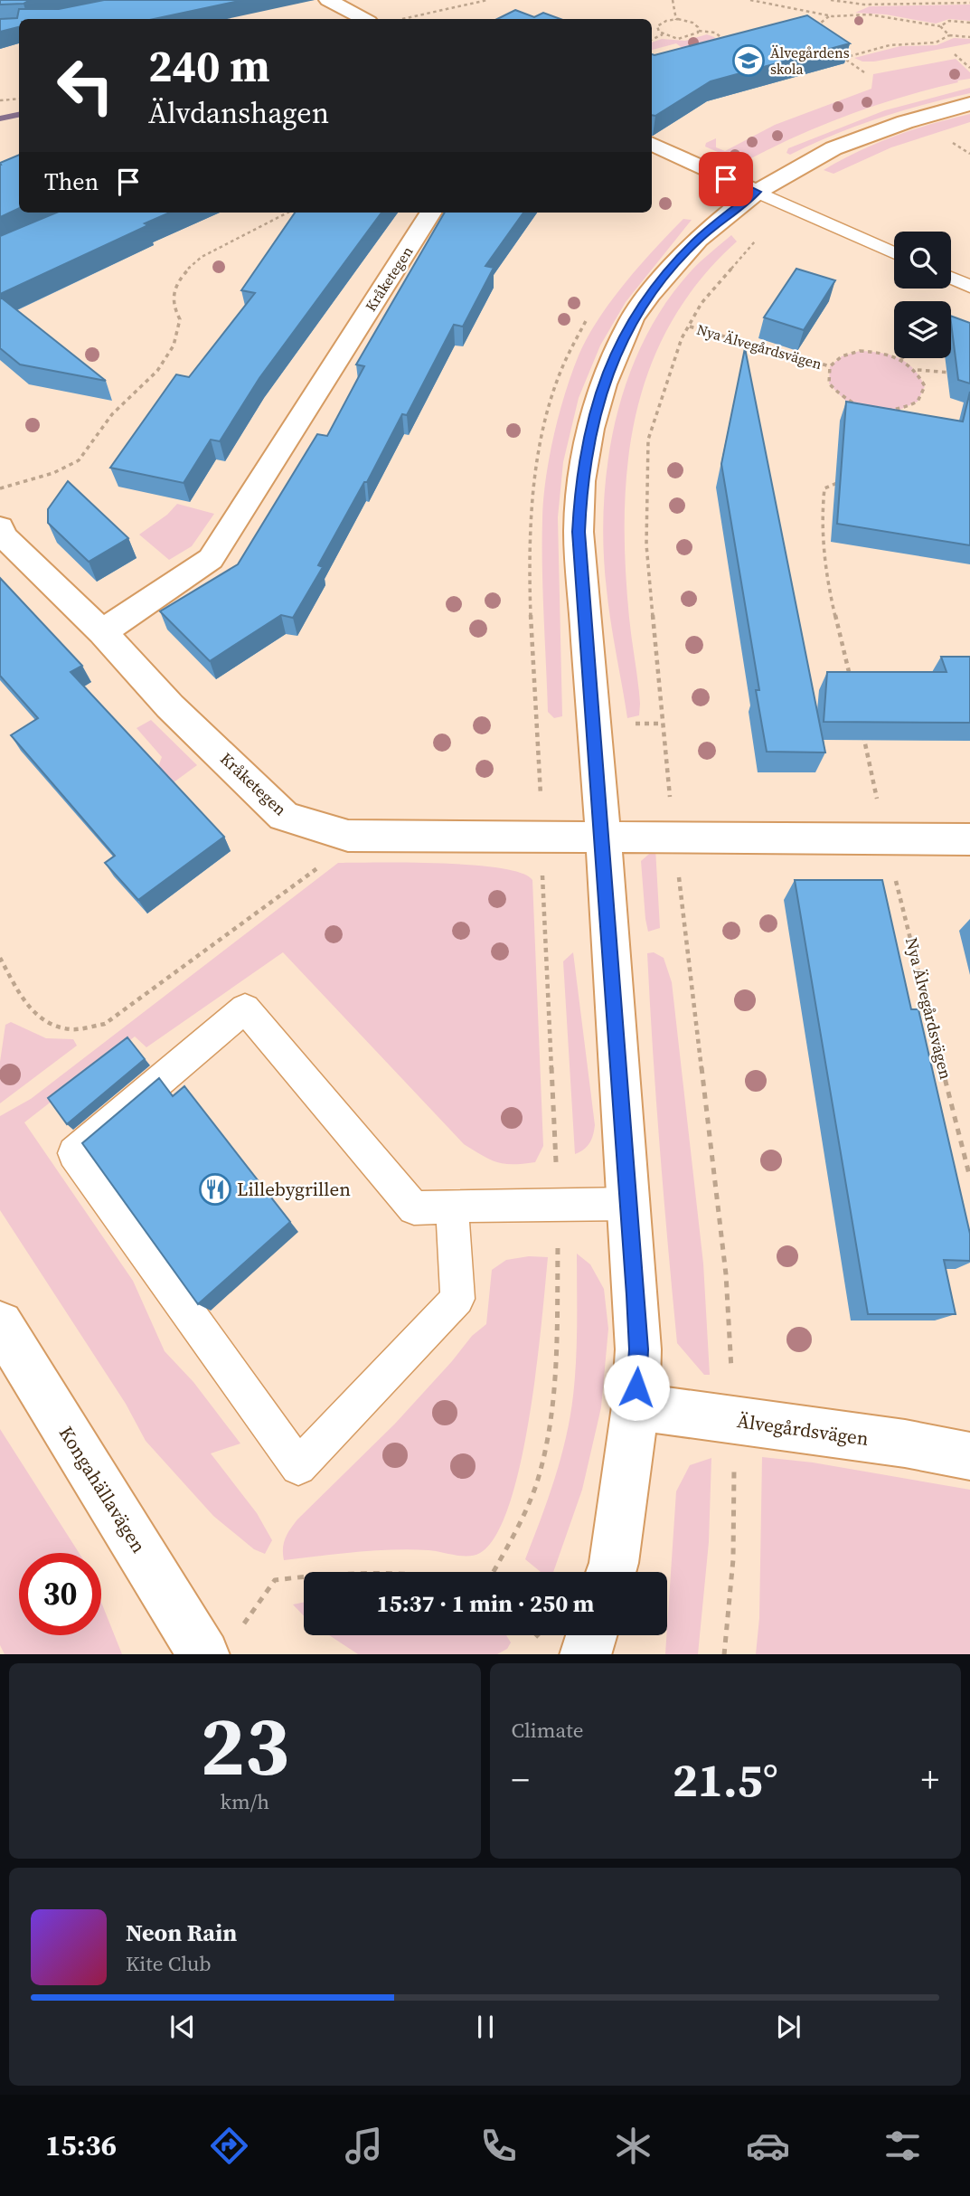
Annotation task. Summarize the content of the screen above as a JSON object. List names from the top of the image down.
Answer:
{
  "streets": {
    "street": ["Kråketegen", "Älvegårdsvägen", "Kongahällavägen"],
    "path": ["Nya Älvegårdsvägen"]
  },
  "places": {
    "school or university": ["Älvegårdens skola"],
    "restaurant": ["Lillebygrillen"]
  },
  "page": {
    "turn": ["240 m", "Älvdanshagen"],
    "then": "Then",
    "limit": "30",
    "trip": "15:37 · 1 min · 250 m",
    "tile": [
      ["23", "km/h"],
      "Climate"
    ],
    "heat": ["−", "21.5°", "+"],
    "song": ["Neon Rain", "Kite Club"],
    "tabs": "15:36"
  }
}
